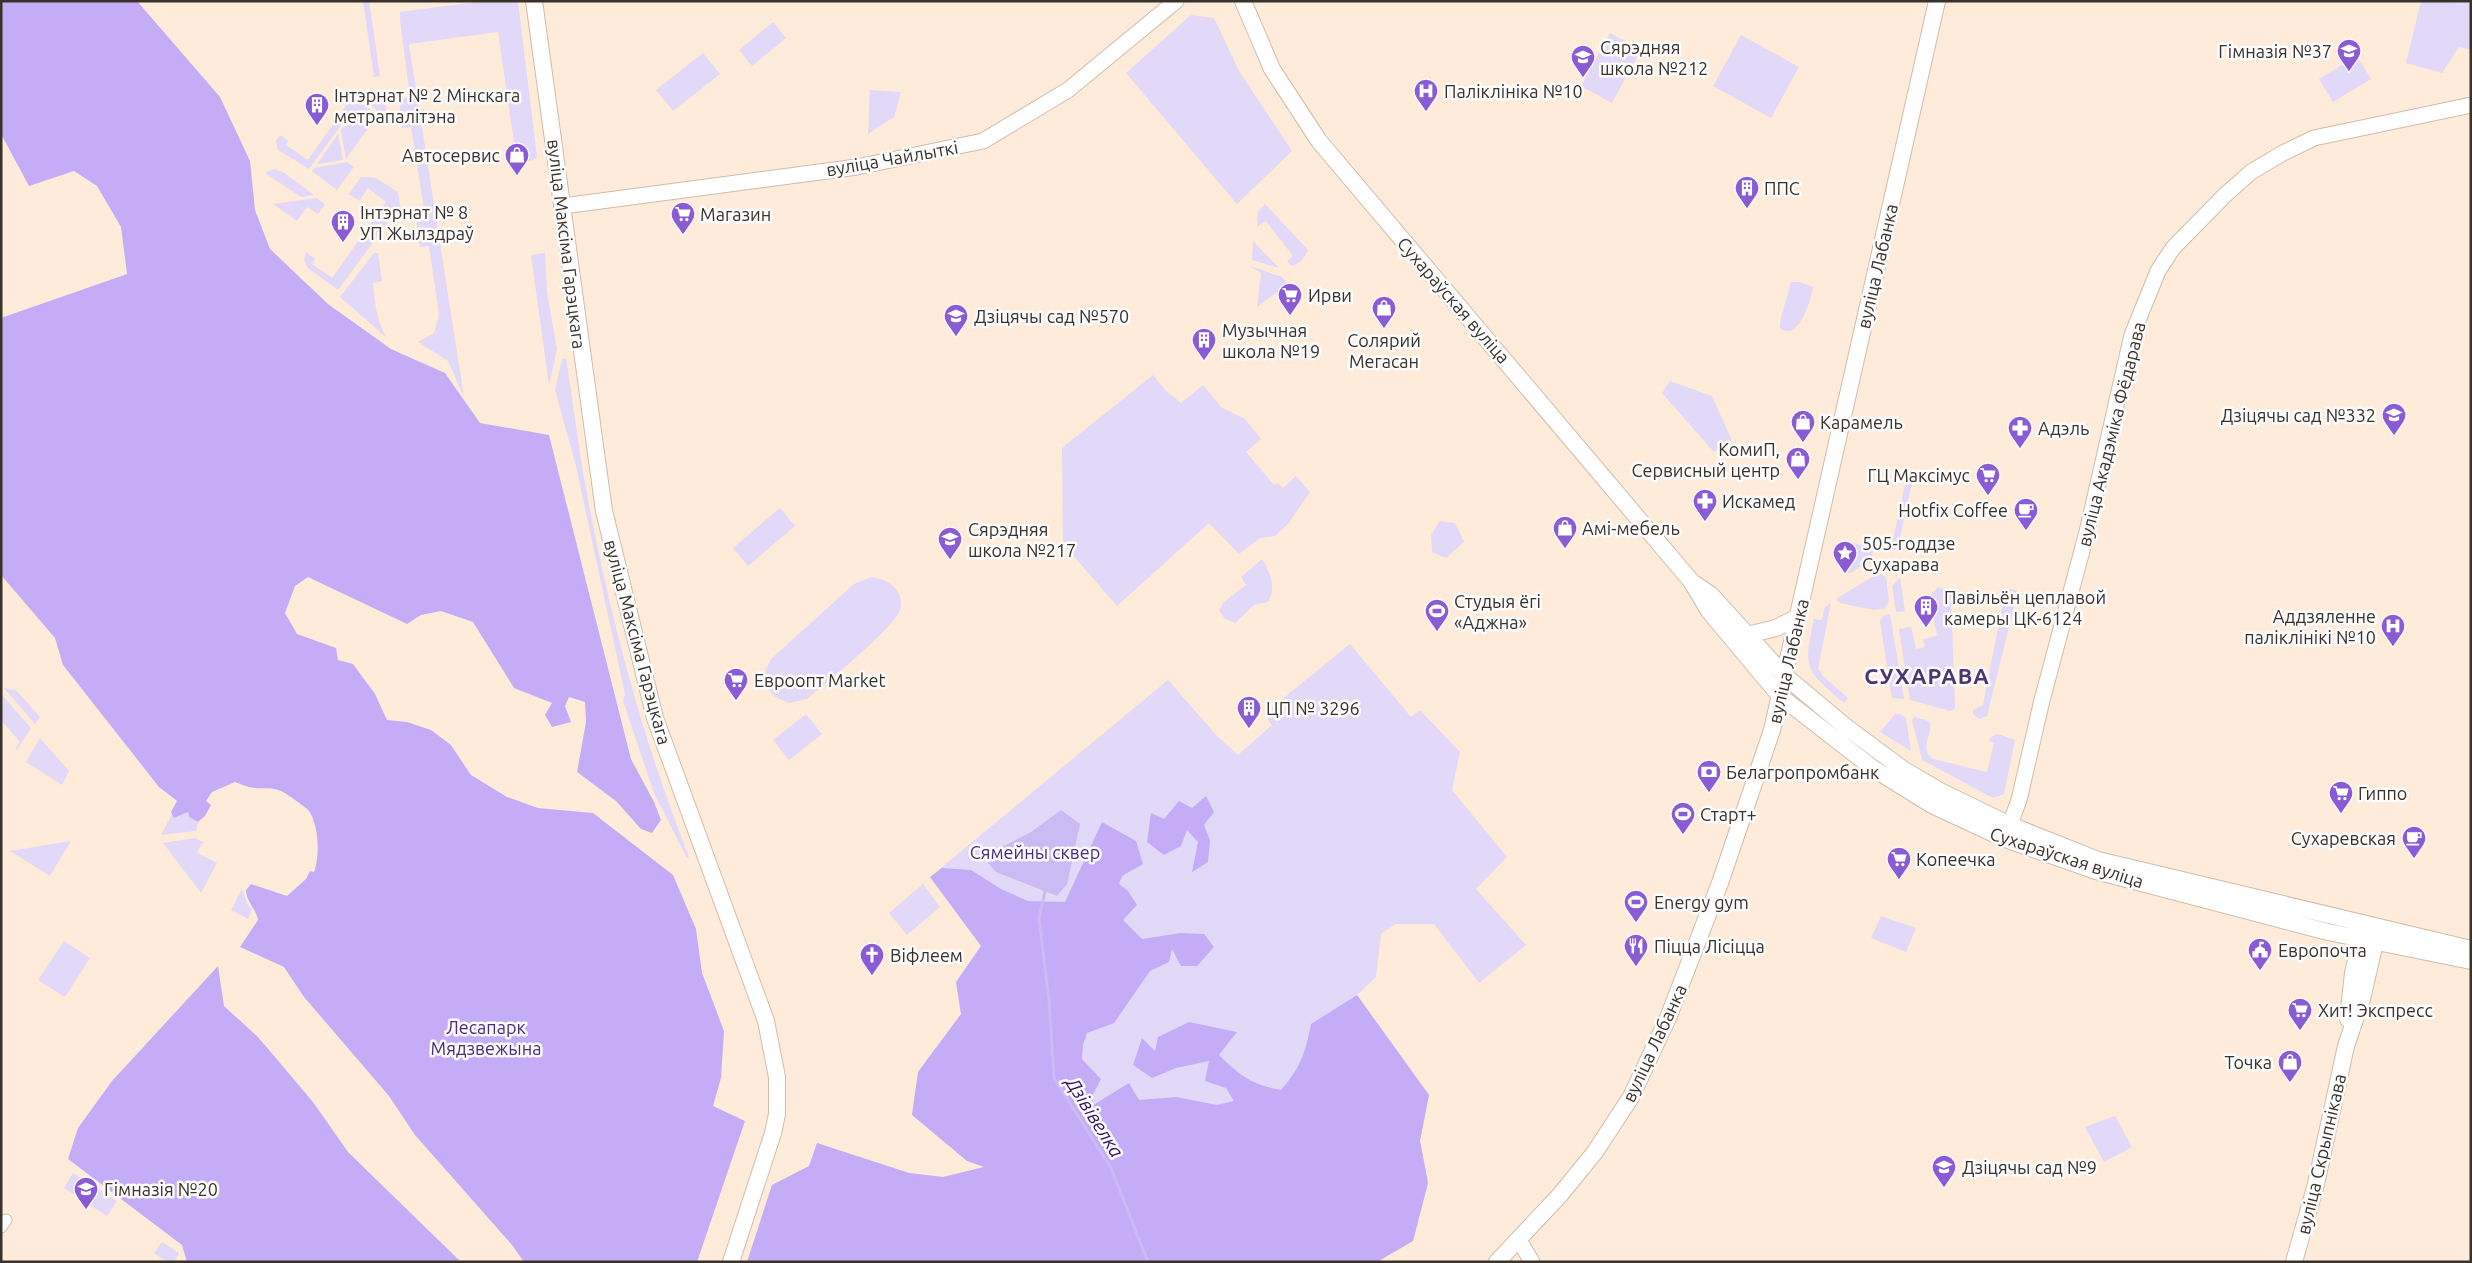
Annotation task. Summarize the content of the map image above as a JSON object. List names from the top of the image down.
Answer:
{
  "streets": {
    "main road": [
      "вуліца Максіма Гарэцкага",
      "вуліца Лабанка",
      "Сухараўская вуліца",
      "вуліца Скрыпнікава"
    ],
    "street": ["вуліца Чайлыткі", "вуліца Акадэміка Фёдарава"]
  },
  "crossings": [
    ["вуліца Чайлыткі", "вуліца Максіма Гарэцкага"],
    ["вуліца Лабанка", "Сухараўская вуліца"],
    ["Сухараўская вуліца", "вуліца Акадэміка Фёдарава"],
    ["Сухараўская вуліца", "вуліца Скрыпнікава"]
  ],
  "districts": ["СУХАРАВА"],
  "water": ["Дзівівелка"],
  "parks": ["Сямейны сквер", "Лесапарк Мядзвежына"],
  "places": {
    "school or university": [
      "Гімназія №37",
      "Сярэдняя школа №212",
      "Дзіцячы сад №570",
      "Дзіцячы сад №332",
      "Сярэдняя школа №217",
      "Дзіцячы сад №9",
      "Гімназія №20"
    ],
    "hospital": ["Паліклініка №10", "Аддзяленне паліклінікі №10"],
    "building": [
      "Інтэрнат № 2 Мінскага метрапалітэна",
      "ППС",
      "Інтэрнат № 8 УП Жылздраў",
      "Музычная школа №19",
      "Павільён цеплавой камеры ЦК-6124",
      "ЦП № 3296"
    ],
    "shop": [
      "Автосервис",
      "Солярий Мегасан",
      "Карамель",
      "КомиП, Сервисный центр",
      "Амі-мебель",
      "Точка"
    ],
    "supermarket": [
      "Магазин",
      "Ирви",
      "ГЦ Максімус",
      "Евроопт Market",
      "Гиппо",
      "Копеечка",
      "Хит! Экспресс"
    ],
    "pharmacy": ["Адэль", "Искамед"],
    "cafe": ["Hotfix Coffee", "Сухаревская"],
    "place": ["505-годдзе Сухарава"],
    "sports": ["Студыя ёгі «Аджна»", "Старт+", "Energy gym"],
    "bank": ["Белагропромбанк"],
    "restaurant": ["Піцца Лісіцца"],
    "public building": ["Европочта"],
    "church": ["Віфлеем"]
  }
}
